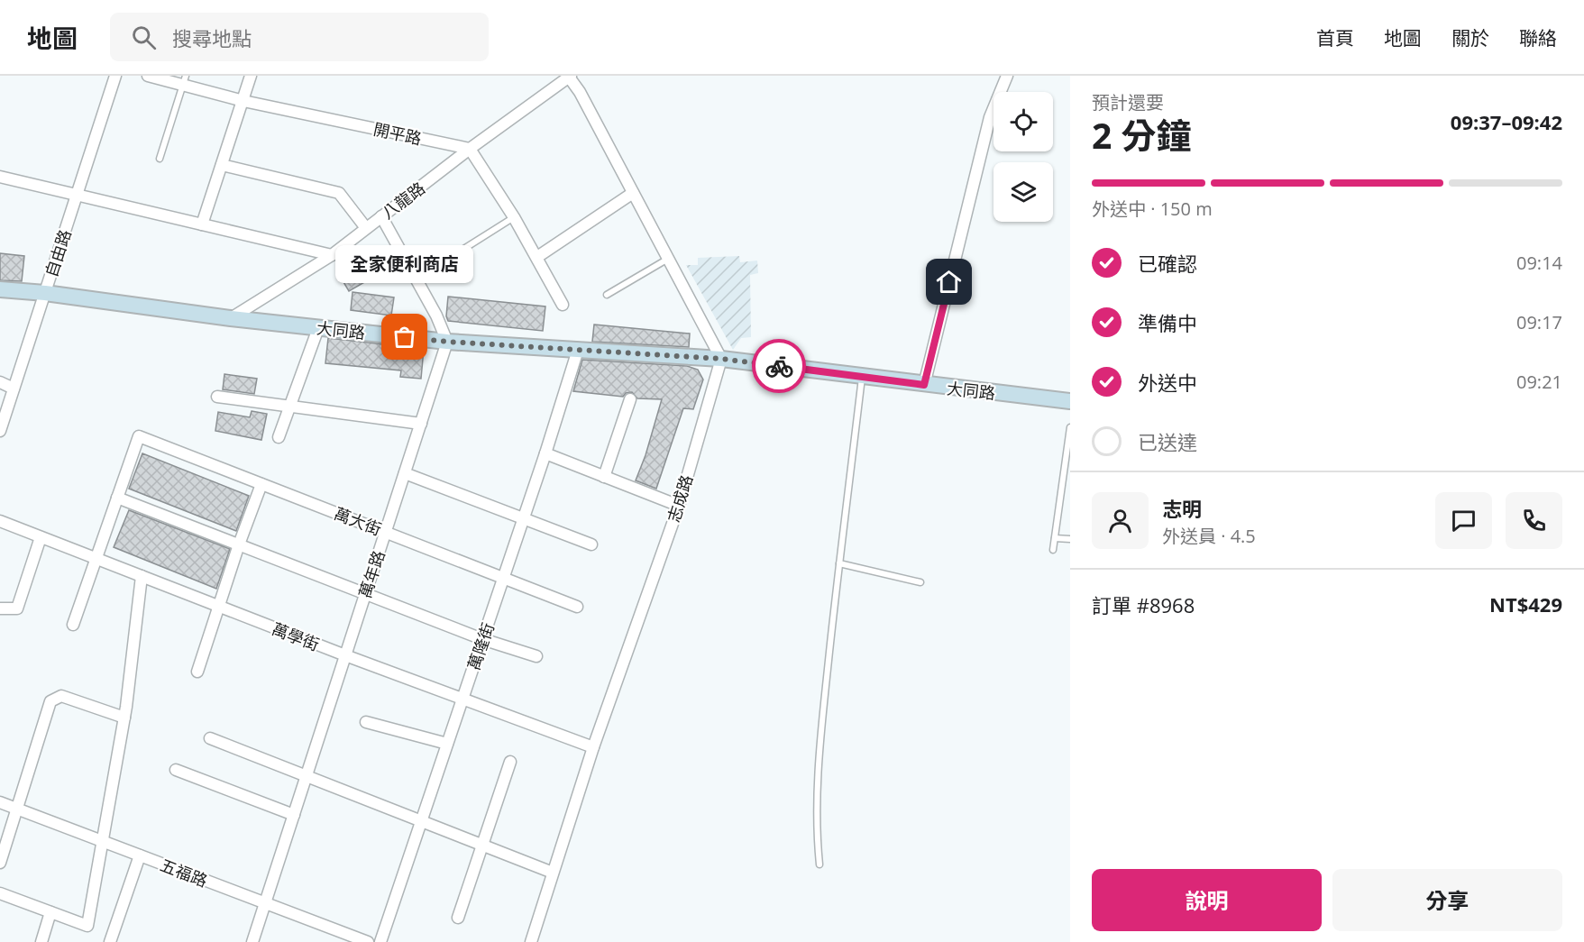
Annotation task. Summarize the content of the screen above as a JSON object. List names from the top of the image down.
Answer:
{
  "streets": {
    "main road": ["大同路"],
    "street": [
      "開平路",
      "八龍路",
      "自由路",
      "志成路",
      "萬大街",
      "萬年路",
      "萬學街",
      "萬隆街",
      "五福路"
    ]
  },
  "crossings": [
    ["開平路", "八龍路"],
    ["八龍路", "大同路"],
    ["自由路", "大同路"],
    ["大同路", "志成路"],
    ["大同路", "萬年路"],
    ["大同路", "萬隆街"],
    ["志成路", "萬學街"],
    ["萬大街", "萬年路"],
    ["萬大街", "萬隆街"],
    ["萬年路", "萬學街"],
    ["萬年路", "五福路"],
    ["萬學街", "萬隆街"]
  ],
  "places": ["全家便利商店"],
  "page": {
    "header": "地圖",
    "search": "搜尋地點",
    "nav": [
      "首頁",
      "地圖",
      "關於",
      "聯絡"
    ],
    "heading": ["2 分鐘", "預計還要", "09:37–09:42"],
    "panel": [
      "志明",
      "外送員 · 4.5",
      "訂單 #8968",
      "NT$429"
    ],
    "bar": "外送中 · 150 m",
    "list": [
      ["已確認", "09:14"],
      ["準備中", "09:17"],
      ["外送中", "09:21"],
      "已送達"
    ],
    "bubble": "全家便利商店",
    "buttons": ["說明", "分享"]
  }
}
